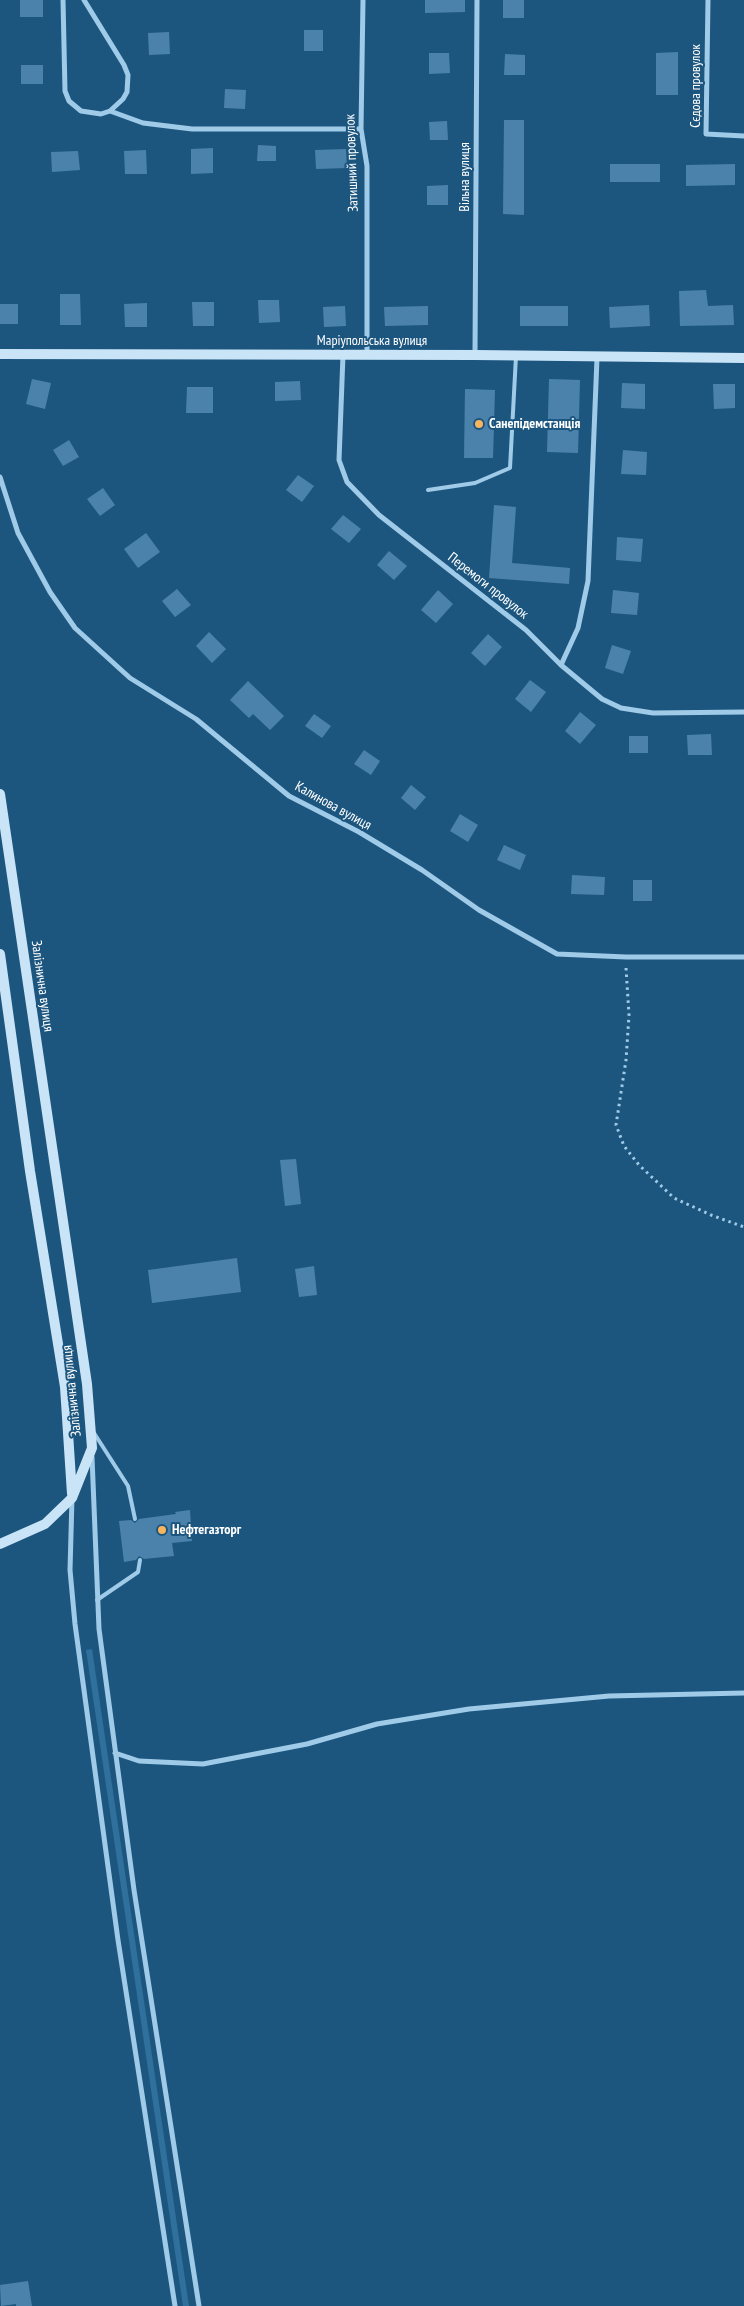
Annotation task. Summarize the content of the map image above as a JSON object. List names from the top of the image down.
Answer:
{
  "streets": {
    "main road": ["Маріупольська вулиця", "Залізнична вулиця"],
    "street": [
      "Сєдова провулок",
      "Затишний провулок",
      "Вільна вулиця",
      "Перемоги провулок",
      "Калинова вулиця"
    ]
  },
  "crossings": [
    ["Затишний провулок", "Маріупольська вулиця"],
    ["Вільна вулиця", "Маріупольська вулиця"],
    ["Маріупольська вулиця", "Перемоги провулок"]
  ],
  "places": ["Санепідемстанція", "Нефтегазторг"]
}
